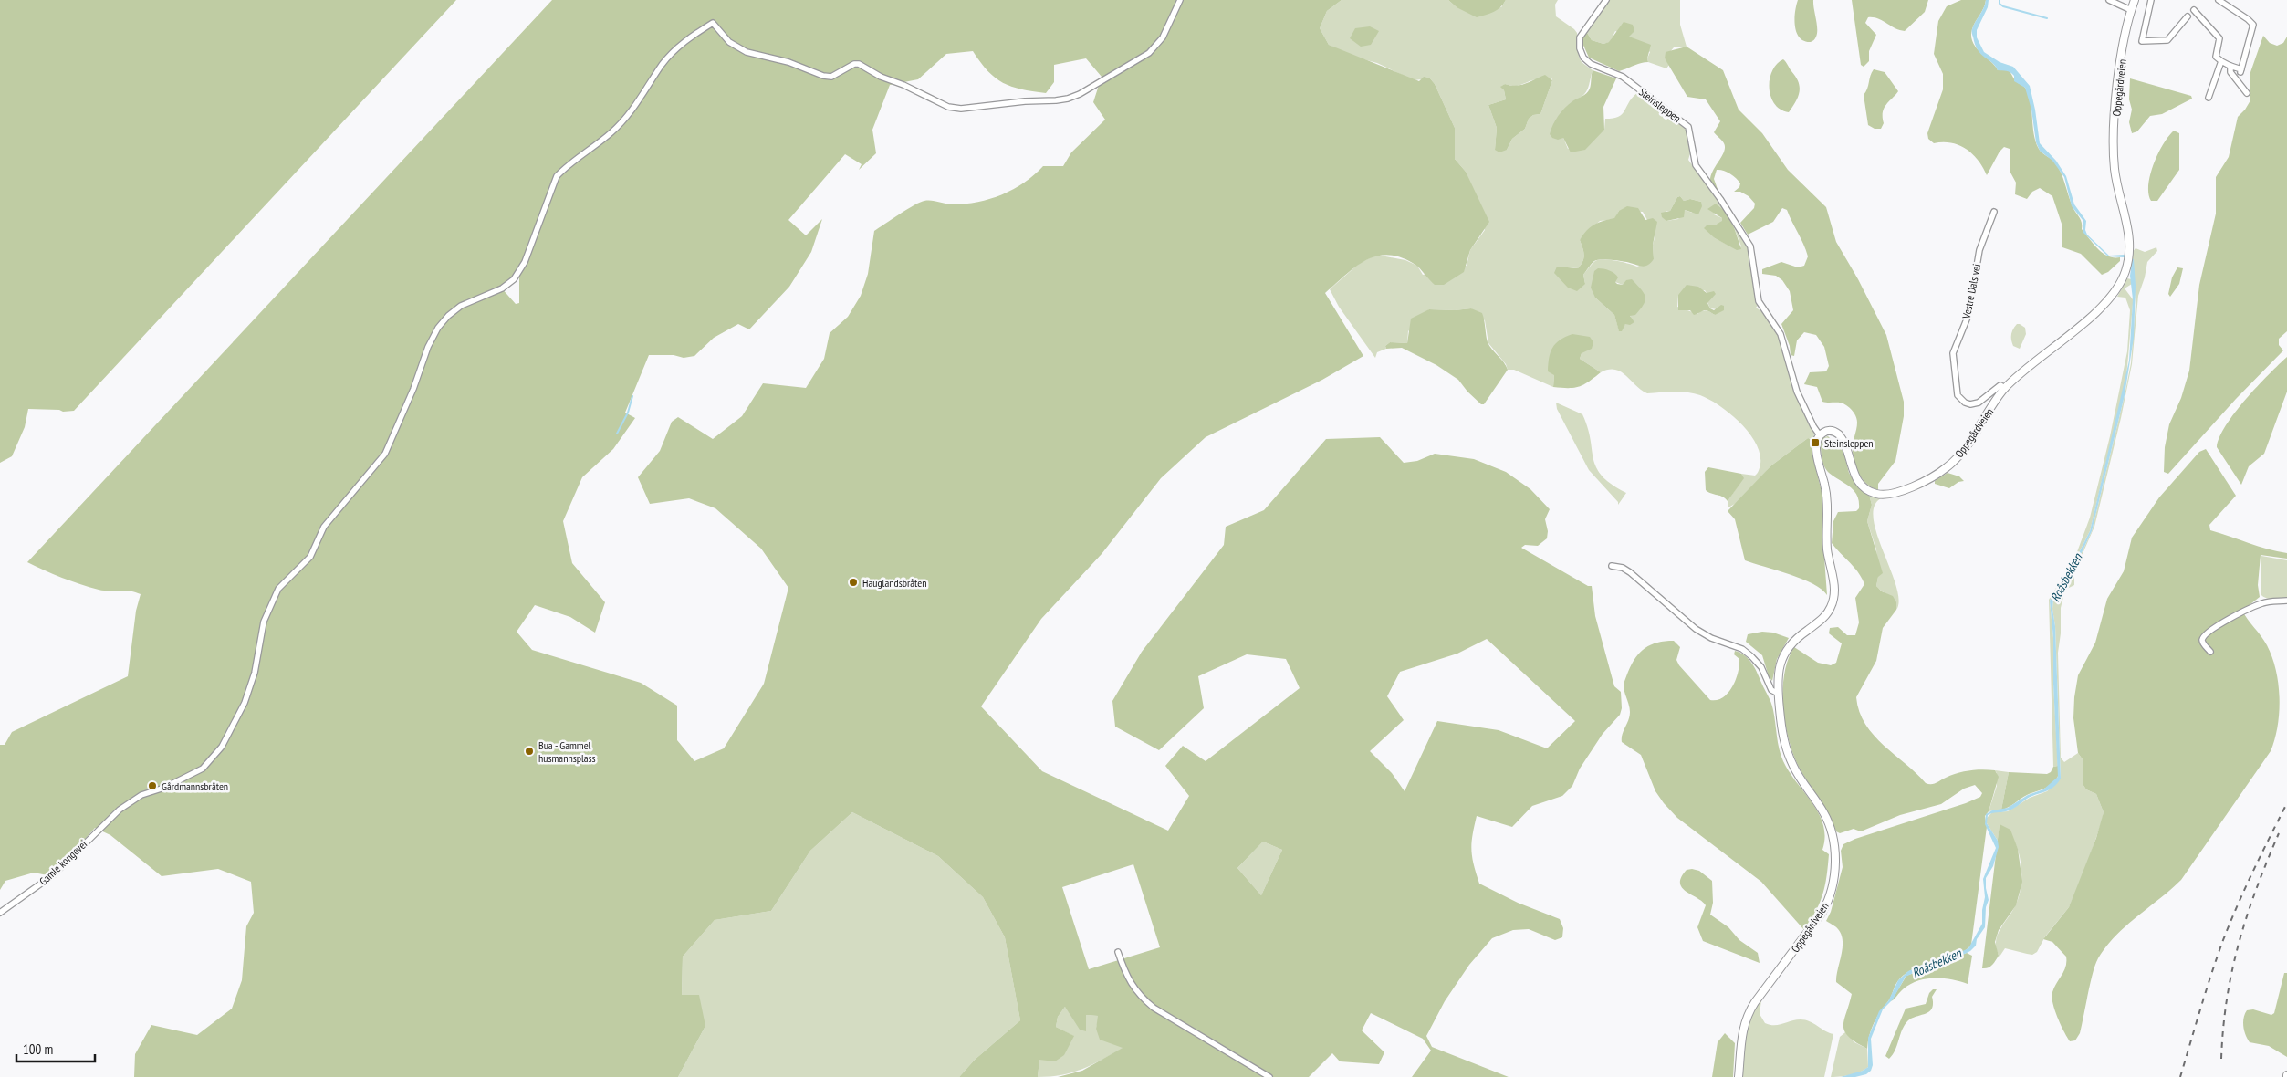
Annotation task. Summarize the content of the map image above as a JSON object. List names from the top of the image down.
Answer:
{
  "streets": {
    "main road": ["Oppegårdveien"],
    "street": ["Steinsleppen", "Vestre Dals vei", "Gamle kongevei"]
  },
  "crossings": [
    ["Oppegårdveien", "Steinsleppen"],
    ["Oppegårdveien", "Vestre Dals vei"]
  ],
  "water": ["Roåsbekken"],
  "places": {
    "transit": ["Steinsleppen"],
    "other": ["Hauglandsbråten", "Bua - Gammel husmannsplass", "Gårdmannsbråten"]
  },
  "scale_bar": "100 m"
}
